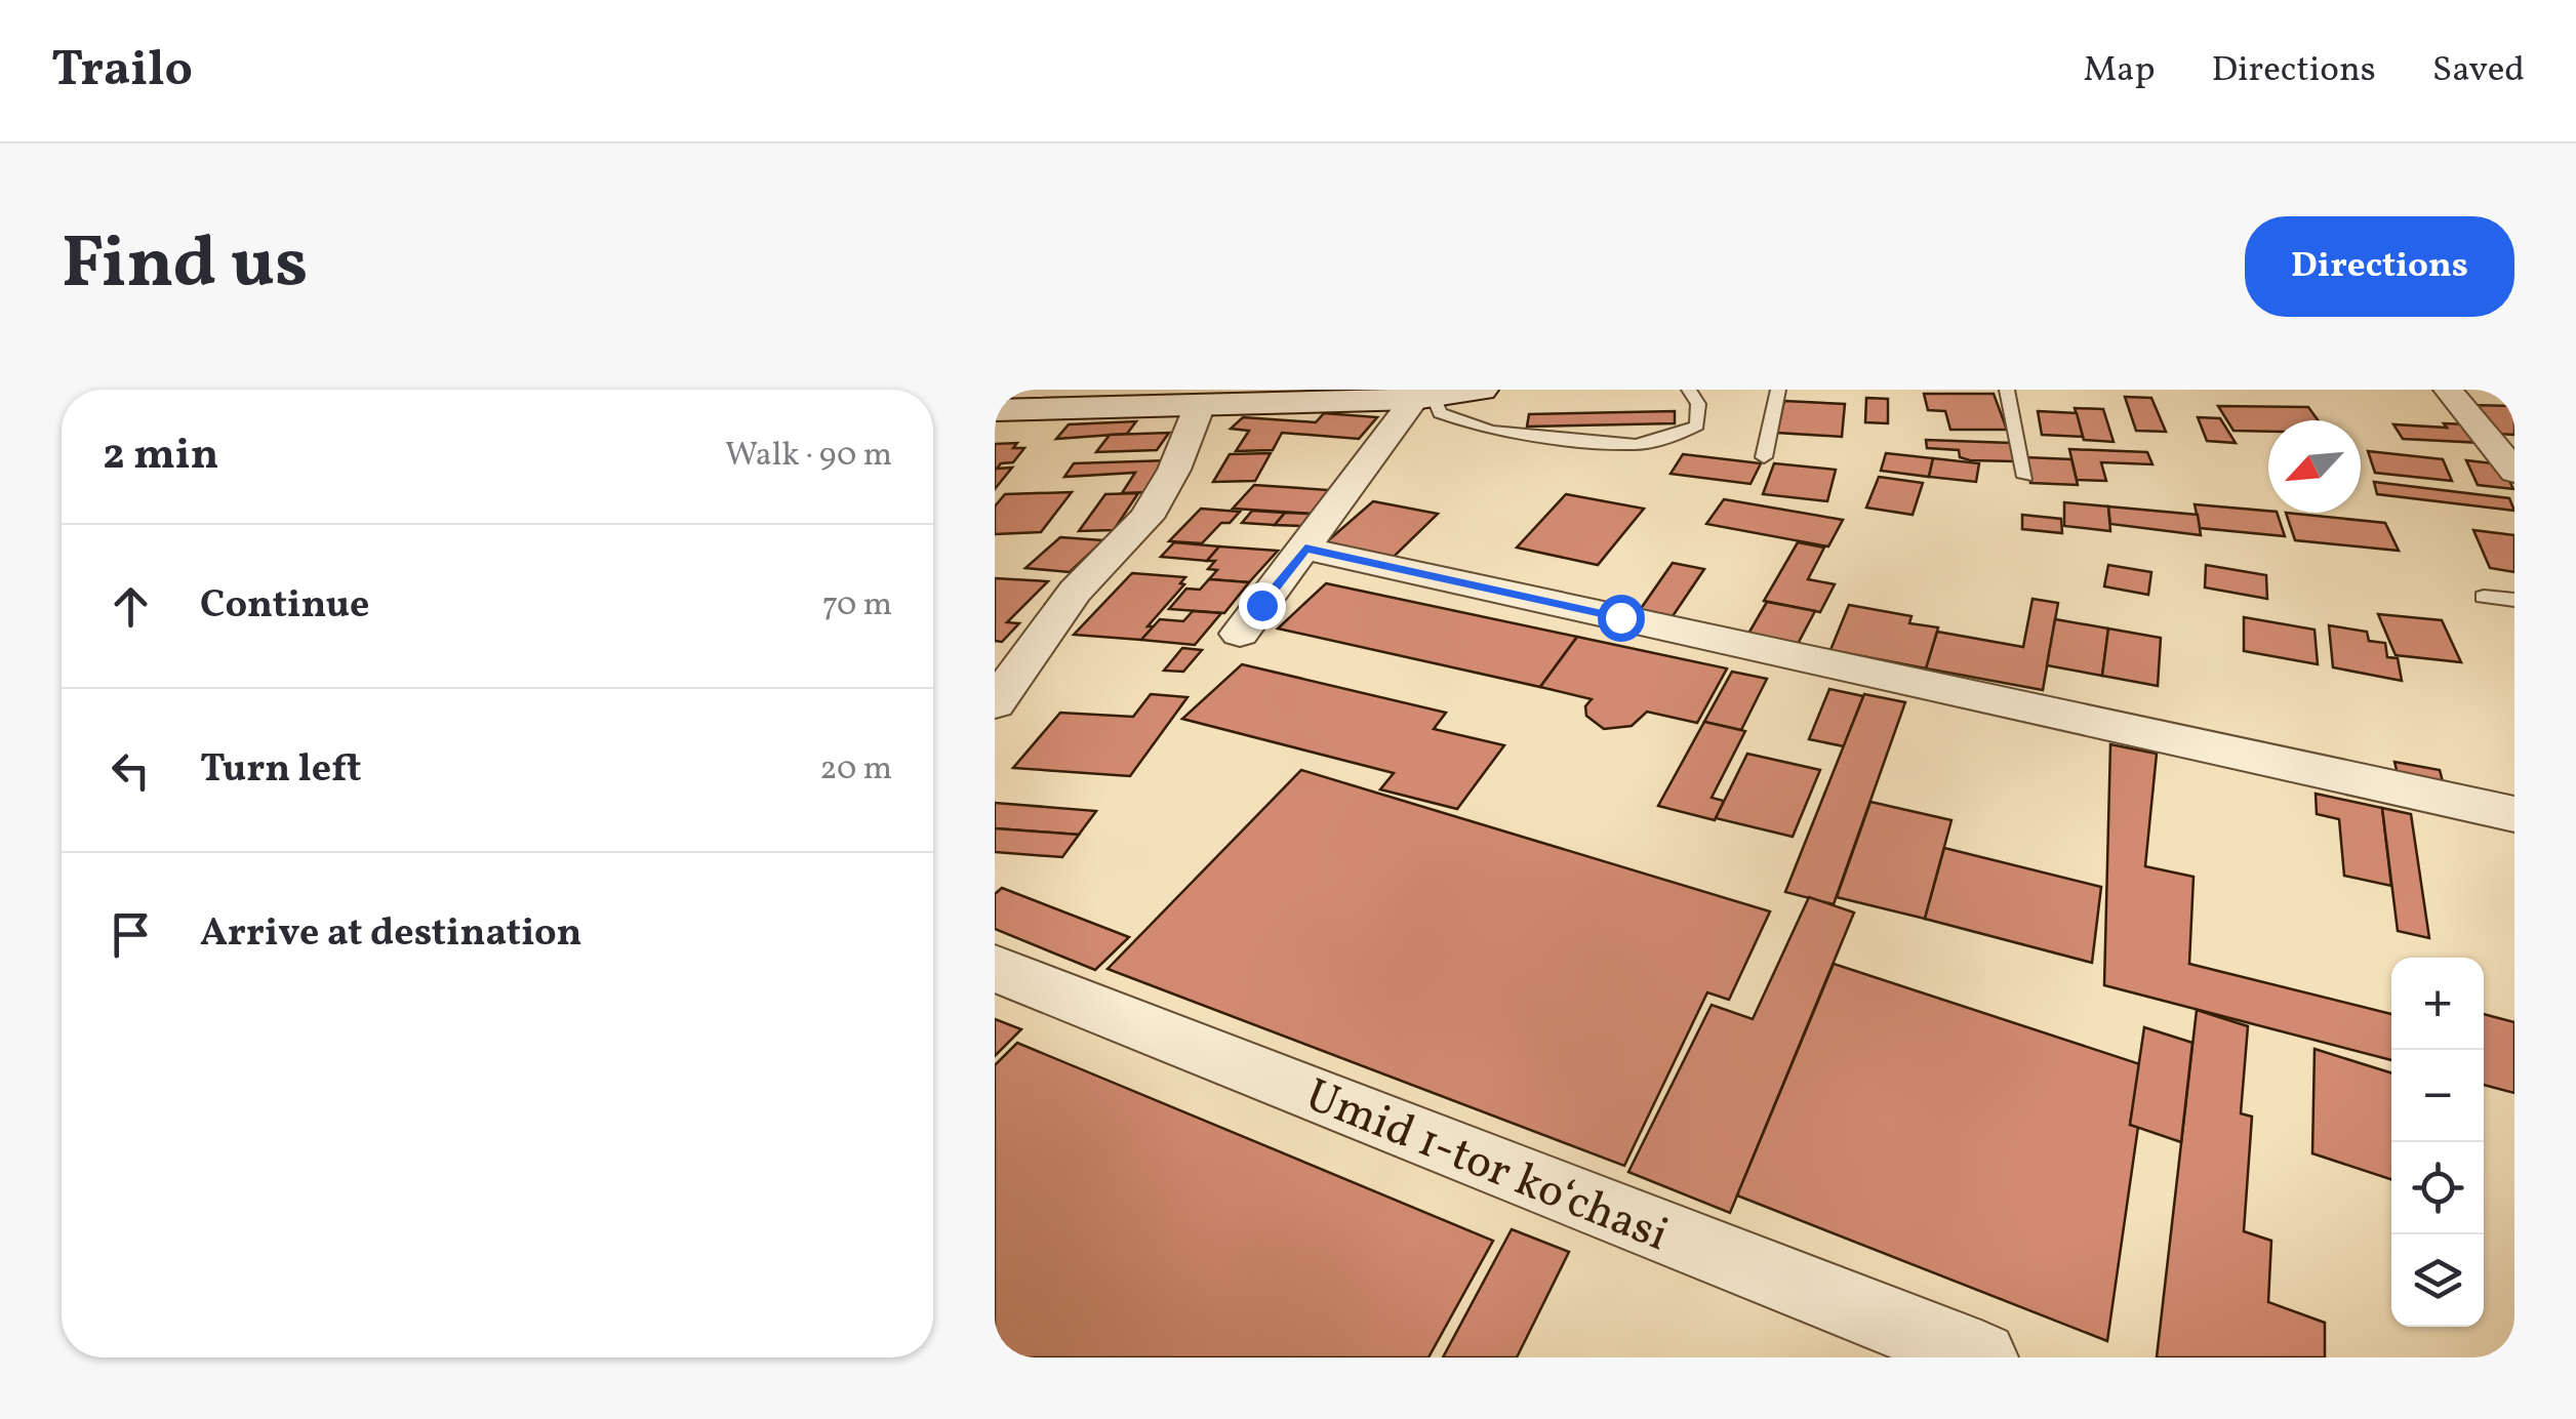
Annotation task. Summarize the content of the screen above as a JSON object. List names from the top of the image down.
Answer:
{
  "streets": {
    "street": ["Umid 1-tor koʻchasi"]
  },
  "north": "bottom left",
  "page": {
    "header": "Trailo",
    "nav": ["Map", "Directions", "Saved"],
    "title": "Find us",
    "buttons": "Directions",
    "heading": ["2 min", "Walk · 90 m"],
    "list": [
      ["Continue", "70 m"],
      ["Turn left", "20 m"],
      "Arrive at destination"
    ],
    "map_buttons": ["+", "−"]
  }
}
